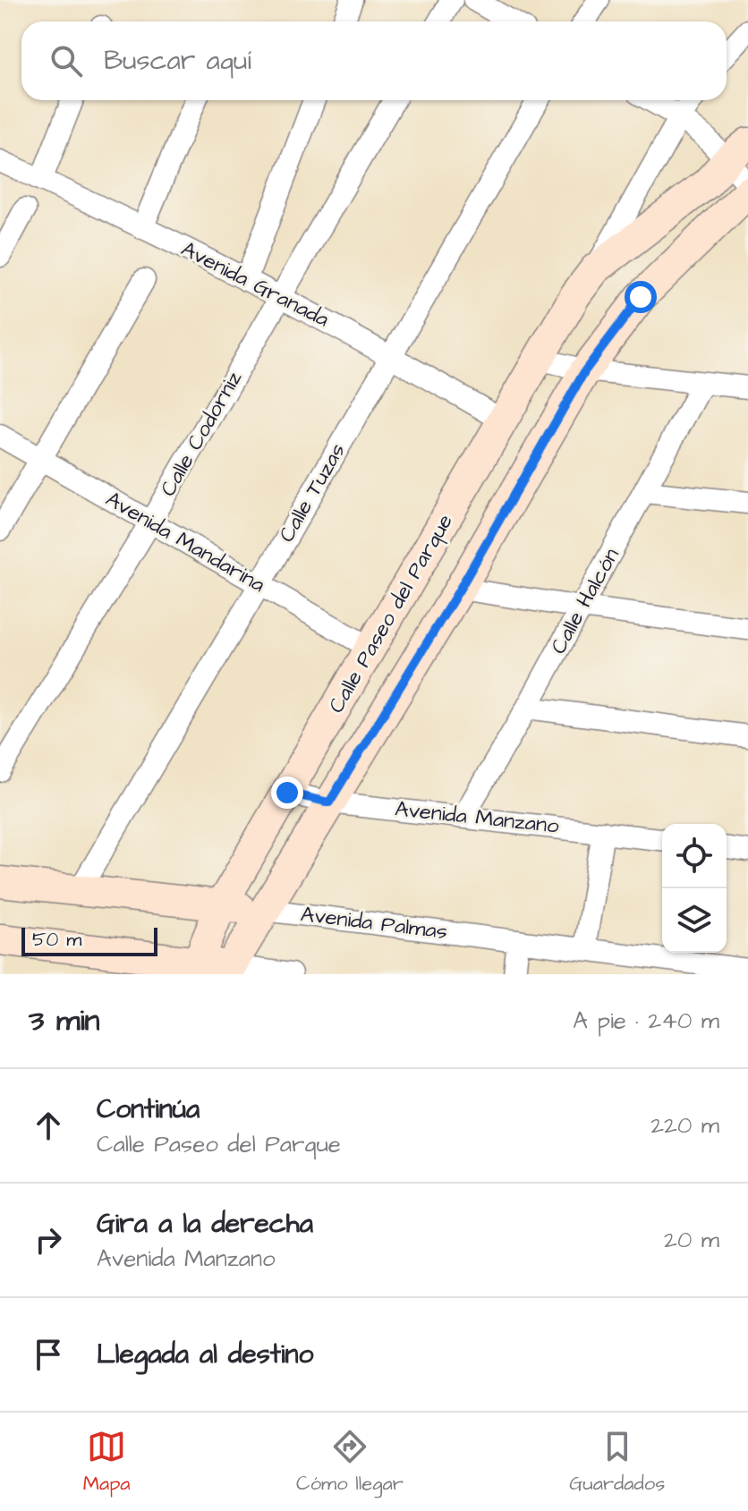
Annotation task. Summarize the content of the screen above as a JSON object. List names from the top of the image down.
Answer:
{
  "streets": {
    "main road": ["Calle Paseo del Parque", "Avenida Palmas"],
    "street": [
      "Avenida Granada",
      "Calle Codorniz",
      "Calle Tuzas",
      "Avenida Mandarina",
      "Calle Halcón",
      "Avenida Manzano"
    ]
  },
  "crossings": [
    ["Avenida Granada", "Calle Codorniz"],
    ["Avenida Granada", "Calle Tuzas"],
    ["Avenida Granada", "Calle Paseo del Parque"],
    ["Calle Codorniz", "Avenida Mandarina"],
    ["Calle Tuzas", "Avenida Mandarina"],
    ["Calle Tuzas", "Avenida Palmas"],
    ["Avenida Mandarina", "Calle Paseo del Parque"],
    ["Calle Halcón", "Avenida Manzano"],
    ["Calle Paseo del Parque", "Avenida Manzano"],
    ["Calle Paseo del Parque", "Avenida Palmas"]
  ],
  "scale_bar": "50 m",
  "page": {
    "search": "Buscar aquí",
    "scale": "50 m",
    "heading": ["3 min", "A pie · 240 m"],
    "list": [
      ["Continúa", "Calle Paseo del Parque", "220 m"],
      ["Gira a la derecha", "Avenida Manzano", "20 m"],
      "Llegada al destino"
    ],
    "nav": ["Mapa", "Cómo llegar", "Guardados"]
  }
}
